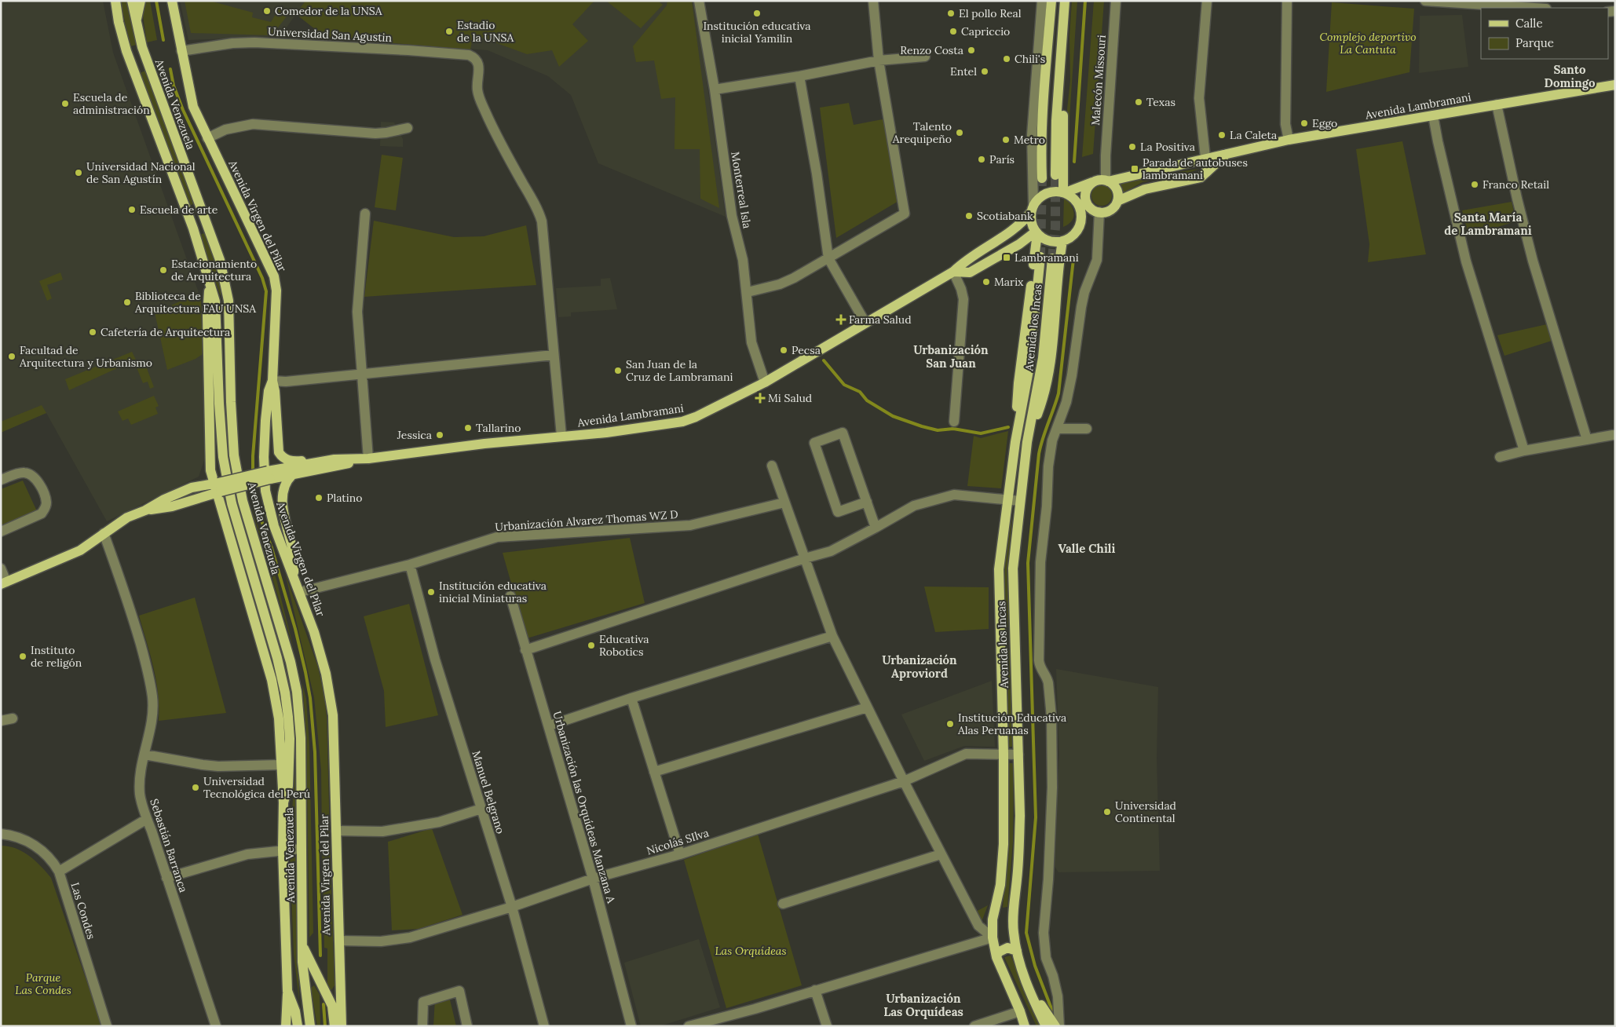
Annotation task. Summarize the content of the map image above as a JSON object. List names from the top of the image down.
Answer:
{
  "streets": {
    "main road": [
      "Avenida Venezuela",
      "Avenida Lambramani",
      "Avenida Virgen del Pilar",
      "Avenida los Incas"
    ],
    "street": [
      "Universidad San Agustin",
      "Malecón Missouri",
      "Monterreal Isla",
      "Urbanización Alvarez Thomas WZ D",
      "Manuel Belgrano",
      "Urbanización las Orquídeas Manzana A",
      "Nicolás SIlva",
      "Sebastián Barranca",
      "Las Condes"
    ]
  },
  "crossings": [
    ["Universidad San Agustin", "Avenida Virgen del Pilar"],
    ["Malecón Missouri", "Avenida Lambramani"],
    ["Avenida Lambramani", "Monterreal Isla"],
    ["Avenida Lambramani", "Avenida los Incas"],
    ["Avenida Virgen del Pilar", "Urbanización Alvarez Thomas WZ D"],
    ["Avenida Virgen del Pilar", "Nicolás SIlva"],
    ["Avenida los Incas", "Nicolás SIlva"],
    ["Urbanización Alvarez Thomas WZ D", "Manuel Belgrano"],
    ["Manuel Belgrano", "Nicolás SIlva"],
    ["Urbanización las Orquídeas Manzana A", "Nicolás SIlva"]
  ],
  "districts": [
    "Santo Domingo",
    "Santa María de Lambramani",
    "Urbanización San Juan",
    "Valle Chili",
    "Urbanización Aproviord",
    "Urbanización Las Orquídeas"
  ],
  "parks": ["Complejo deportivo La Cantuta", "Las Orquídeas", "Parque Las Condes"],
  "places": {
    "other": [
      "Comedor de la UNSA",
      "Institución educativa inicial Yamilin",
      "El pollo Real",
      "Estadio de la UNSA",
      "Capriccio",
      "Renzo Costa",
      "Chili's",
      "Entel",
      "Texas",
      "Escuela de administración",
      "Eggo",
      "Talento Arequipeño",
      "La Caleta",
      "Metro",
      "La Positiva",
      "París",
      "Universidad Nacional de San Agustín",
      "Franco Retail",
      "Escuela de arte",
      "Scotiabank",
      "Estacionamiento de Arquitectura",
      "Marix",
      "Biblioteca de Arquitectura FAU UNSA",
      "Cafetería de Arquitectura",
      "Pecsa",
      "Facultad de Arquitectura y Urbanismo",
      "San Juan de la Cruz de Lambramani",
      "Tallarino",
      "Jessica",
      "Platino",
      "Institución educativa inicial Miniaturas",
      "Educativa Robotics",
      "Instituto de religón",
      "Institución Educativa Alas Peruanas",
      "Universidad Tecnológica del Perú",
      "Universidad Continental"
    ],
    "transit": ["Parada de autobuses lambramani", "Lambramani"],
    "health": ["Farma Salud", "Mi Salud"]
  },
  "legend": ["Calle", "Parque"]
}
